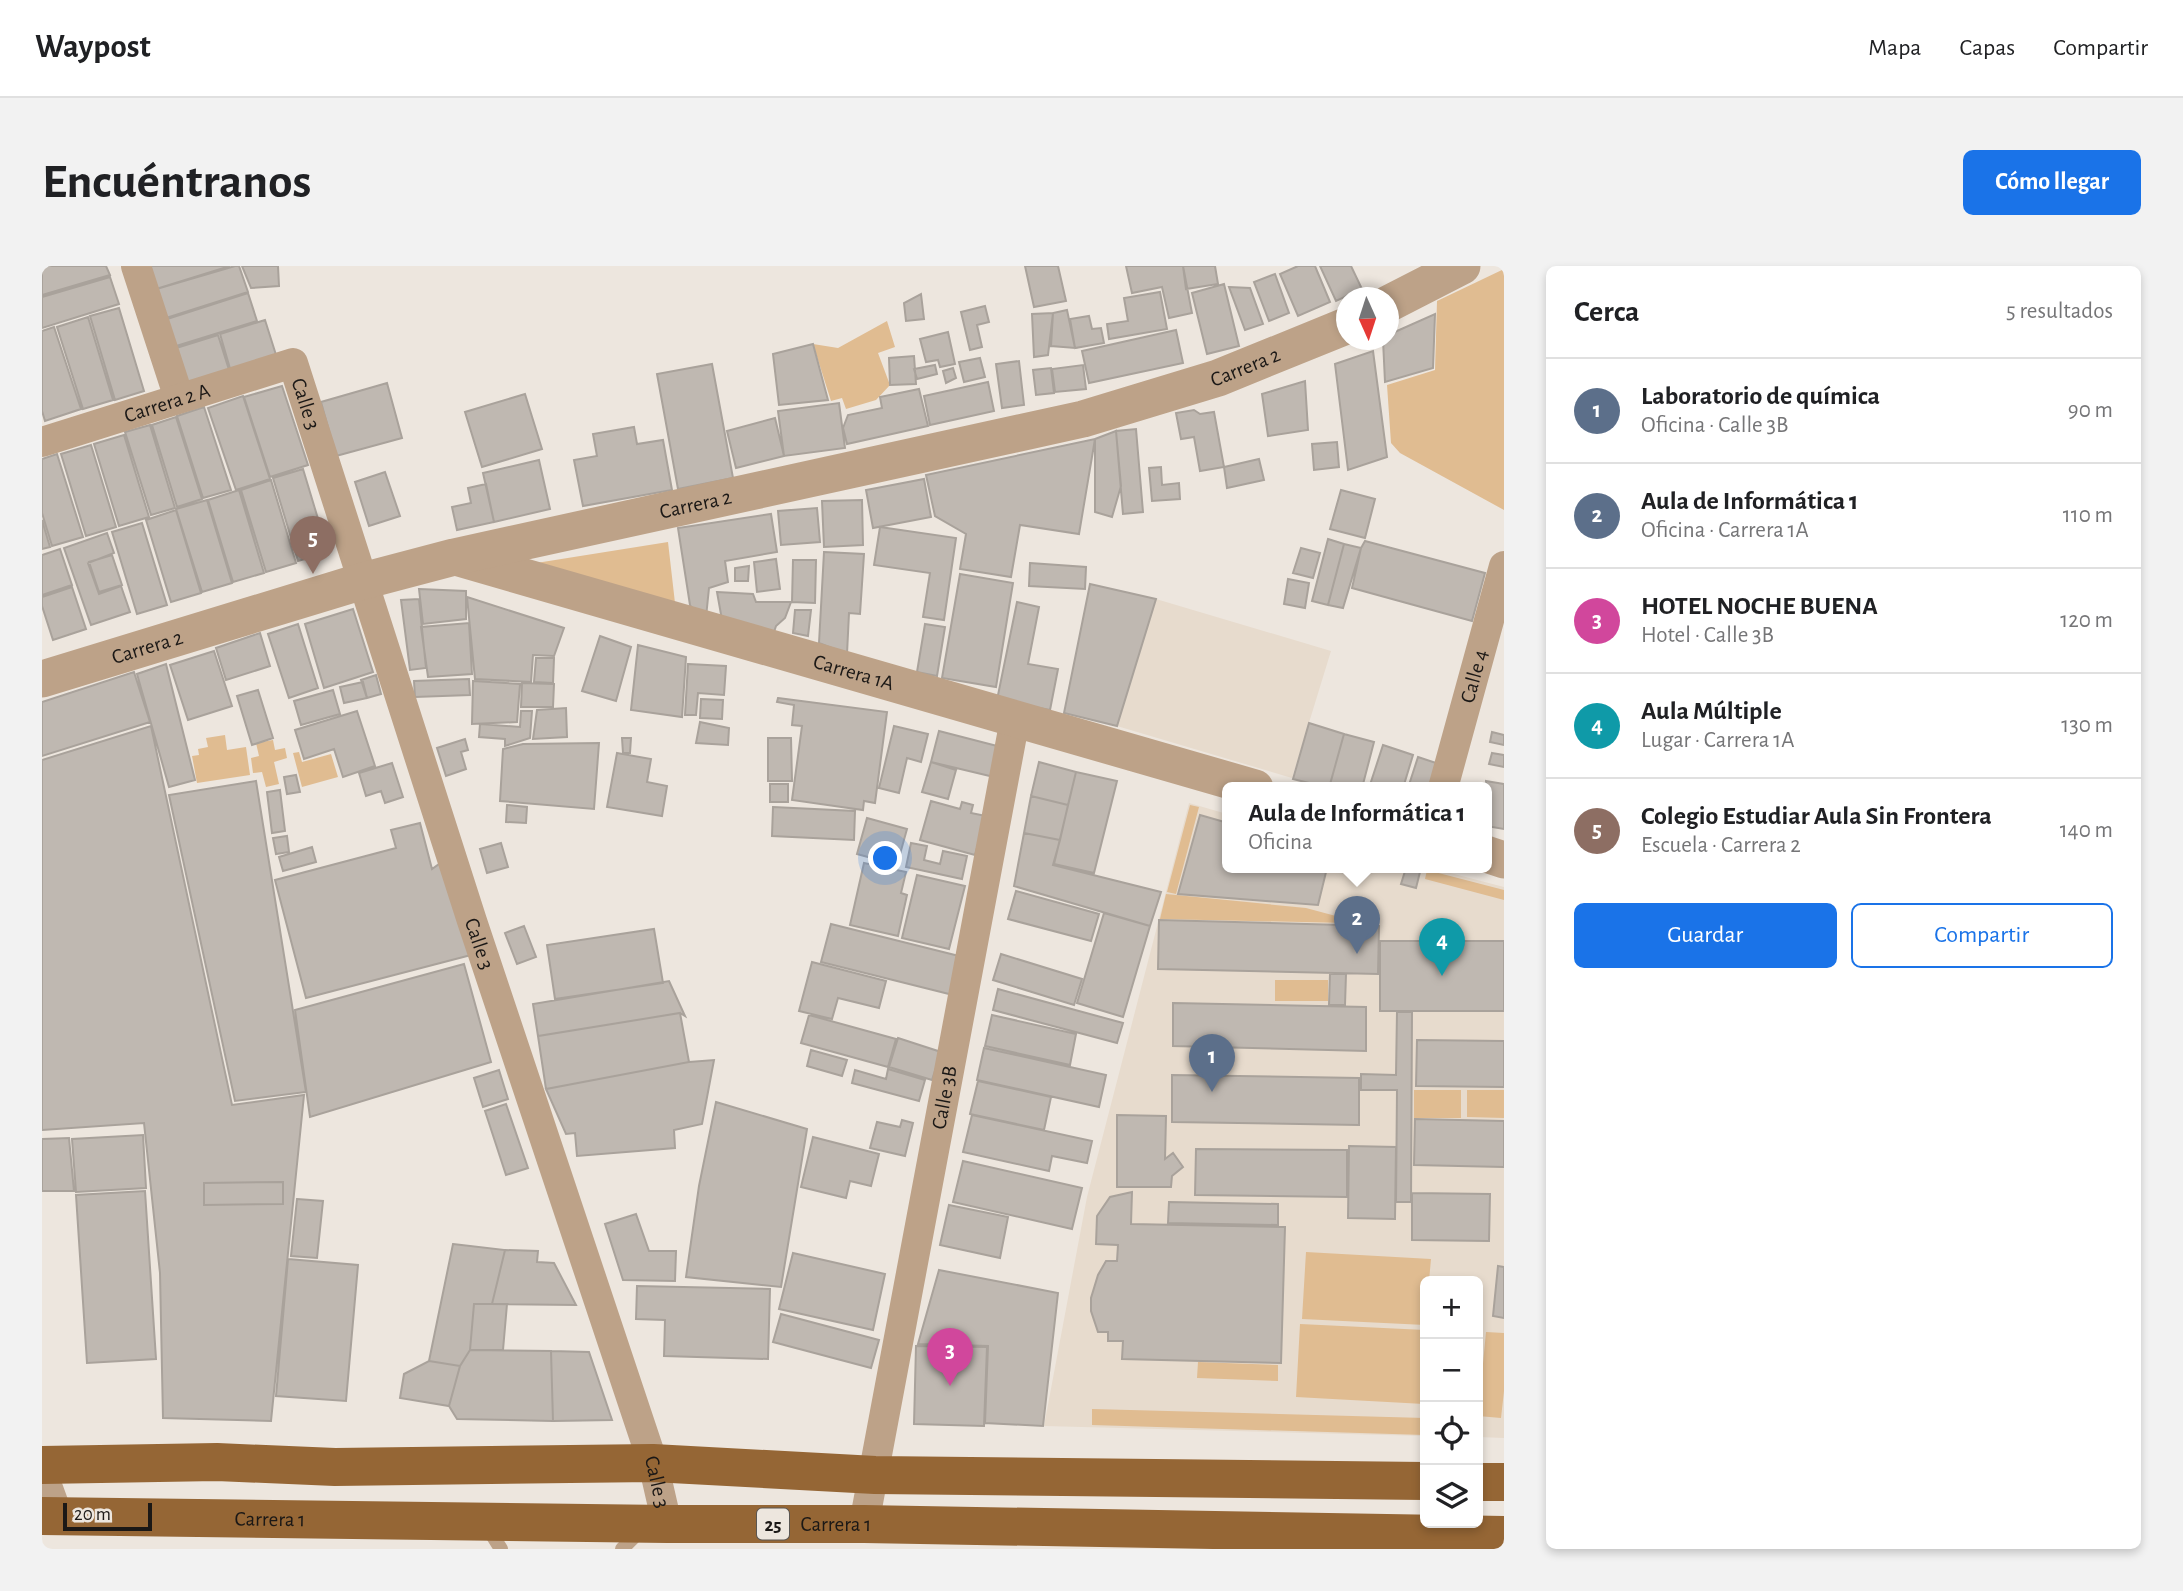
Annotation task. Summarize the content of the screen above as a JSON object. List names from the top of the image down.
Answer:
{
  "streets": {
    "main road": ["Carrera 1", "25"],
    "street": [
      "Carrera 2",
      "Carrera 2 A",
      "Calle 3",
      "Carrera 1A",
      "Calle 4",
      "Calle 3B"
    ]
  },
  "crossings": [
    ["Carrera 2", "Calle 3"],
    ["Carrera 2", "Carrera 1A"],
    ["Carrera 2 A", "Calle 3"],
    ["Calle 3", "Carrera 1"],
    ["Carrera 1A", "Calle 3B"],
    ["Calle 3B", "Carrera 1"]
  ],
  "scale_bar": "20 m",
  "north": "bottom",
  "page": {
    "header": "Waypost",
    "nav": ["Mapa", "Capas", "Compartir"],
    "buttons": [
      "Cómo llegar",
      ["Guardar", "Compartir"]
    ],
    "title": "Encuéntranos",
    "heading": ["Cerca", "5 resultados"],
    "list": [
      {
        "mark": "1",
        "name": "Laboratorio de química",
        "note": "Oficina · Calle 3B",
        "value": "90 m"
      },
      {
        "mark": "2",
        "name": "Aula de Informática 1",
        "note": "Oficina · Carrera 1A",
        "value": "110 m"
      },
      {
        "mark": "3",
        "name": "HOTEL NOCHE BUENA",
        "note": "Hotel · Calle 3B",
        "value": "120 m"
      },
      {
        "mark": "4",
        "name": "Aula Múltiple",
        "note": "Lugar · Carrera 1A",
        "value": "130 m"
      },
      {
        "mark": "5",
        "name": "Colegio Estudiar Aula Sin Frontera",
        "note": "Escuela · Carrera 2",
        "value": "140 m"
      }
    ],
    "pins": [
      "5",
      "2",
      "4",
      "1",
      "3"
    ],
    "popup": ["Aula de Informática 1", "Oficina"],
    "map_buttons": ["+", "−"],
    "scale": "20 m"
  }
}
